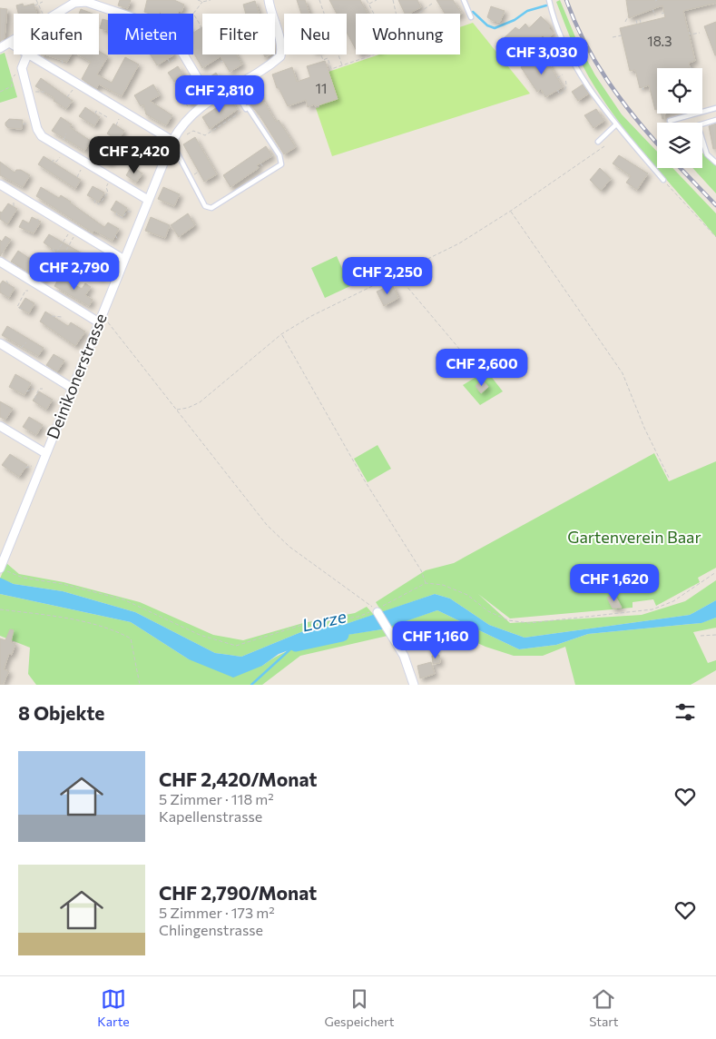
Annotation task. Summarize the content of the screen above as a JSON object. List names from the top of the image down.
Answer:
{
  "streets": {
    "street": ["Deinikonerstrasse"]
  },
  "water": ["Lorze"],
  "parks": ["Gartenverein Baar"],
  "house_numbers": ["18.3", "11"],
  "page": {
    "chip": [
      "Kaufen",
      "Mieten",
      "Filter",
      "Neu",
      "Wohnung"
    ],
    "price": [
      "CHF 3,030",
      "CHF 2,810",
      "CHF 2,420",
      "CHF 2,790",
      "CHF 2,250",
      "CHF 2,600",
      "CHF 1,620",
      "CHF 1,160"
    ],
    "heading": "8 Objekte",
    "list": [
      {
        "name": "CHF 2,420/Monat",
        "note": "5 Zimmer · 118 m² · Kapellenstrasse"
      },
      {
        "name": "CHF 2,790/Monat",
        "note": "5 Zimmer · 173 m² · Chlingenstrasse"
      }
    ],
    "tabs": ["Karte", "Gespeichert", "Start"]
  }
}
